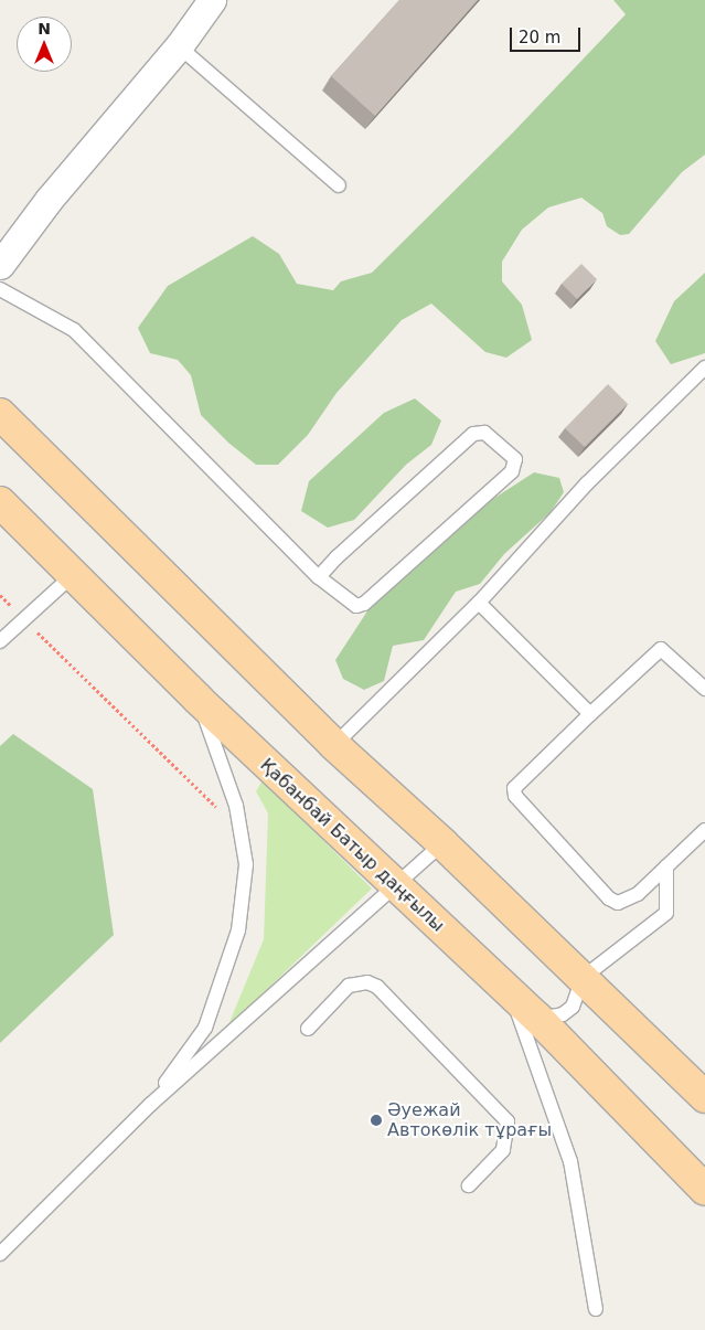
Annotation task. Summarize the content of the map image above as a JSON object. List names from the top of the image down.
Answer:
{
  "streets": {
    "main road": ["Қабанбай Батыр даңғылы"]
  },
  "places": ["Әуежай Автокөлік тұрағы"],
  "scale_bar": "20 m",
  "north": "top"
}
